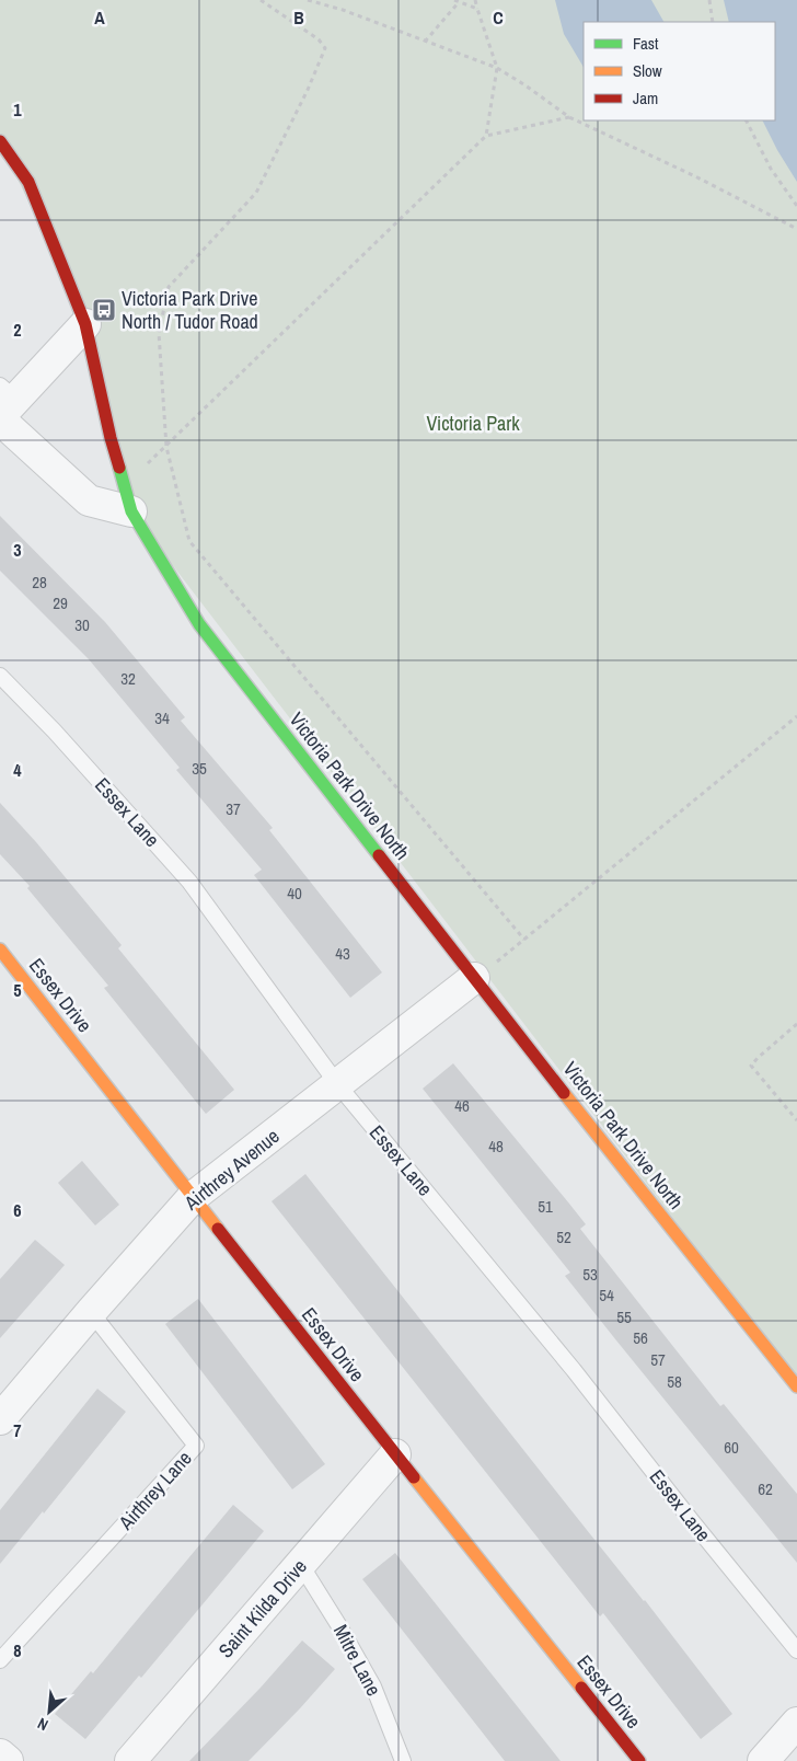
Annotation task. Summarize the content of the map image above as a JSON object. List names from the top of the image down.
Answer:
{
  "streets": {
    "street": [
      "Victoria Park Drive North",
      "Essex Drive",
      "Airthrey Avenue",
      "Saint Kilda Drive"
    ],
    "lane": ["Essex Lane", "Airthrey Lane", "Mitre Lane"]
  },
  "crossings": [
    ["Victoria Park Drive North", "Airthrey Avenue"],
    ["Essex Lane", "Airthrey Avenue"],
    ["Essex Drive", "Airthrey Avenue"],
    ["Essex Drive", "Saint Kilda Drive"],
    ["Airthrey Avenue", "Airthrey Lane"],
    ["Saint Kilda Drive", "Mitre Lane"]
  ],
  "parks": ["Victoria Park"],
  "places": {
    "bus stop": ["Victoria Park Drive North / Tudor Road"]
  },
  "house_numbers": [
    "28",
    "29",
    "30",
    "32",
    "34",
    "35",
    "37",
    "40",
    "43",
    "46",
    "48",
    "51",
    "52",
    "53",
    "54",
    "55",
    "56",
    "57",
    "58",
    "60",
    "62"
  ],
  "legend": ["Fast", "Slow", "Jam"],
  "north": "bottom left",
  "grid": {
    "columns": ["A", "B", "C"],
    "rows": [
      "1",
      "2",
      "3",
      "4",
      "5",
      "6",
      "7",
      "8"
    ]
  }
}
